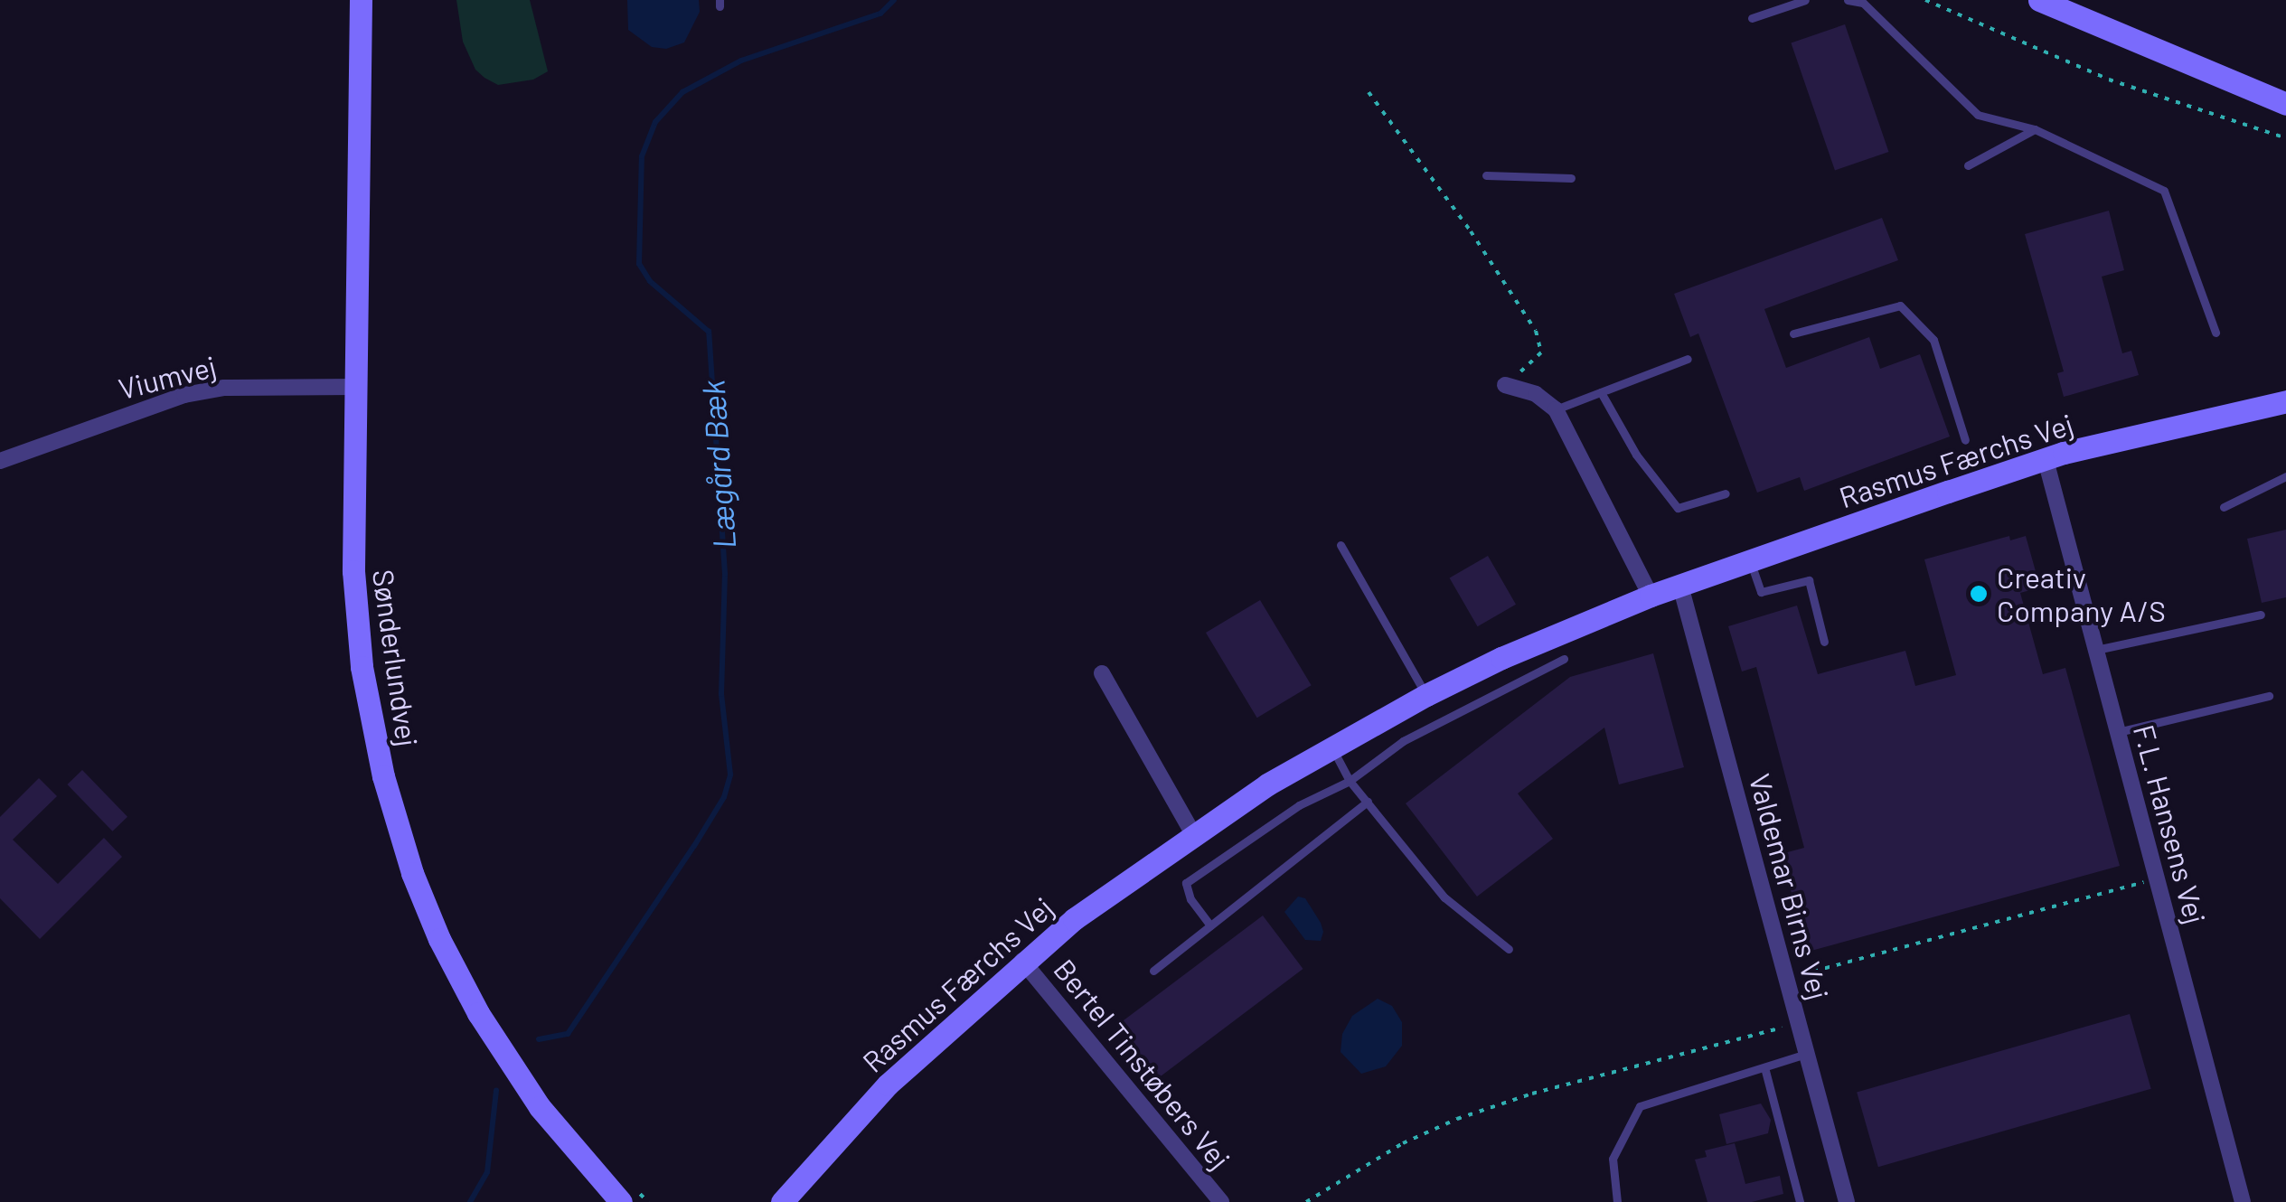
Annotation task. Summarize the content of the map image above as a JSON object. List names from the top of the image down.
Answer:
{
  "streets": {
    "street": [
      "Viumvej",
      "Rasmus Færchs Vej",
      "Sønderlundvej",
      "F.L. Hansens Vej",
      "Valdemar Birns Vej",
      "Bertel Tinstøbers Vej"
    ]
  },
  "crossings": [
    ["Viumvej", "Sønderlundvej"],
    ["Rasmus Færchs Vej", "F.L. Hansens Vej"],
    ["Rasmus Færchs Vej", "Valdemar Birns Vej"],
    ["Rasmus Færchs Vej", "Bertel Tinstøbers Vej"]
  ],
  "water": ["Lægård Bæk"],
  "places": ["Creativ Company A/S"]
}
